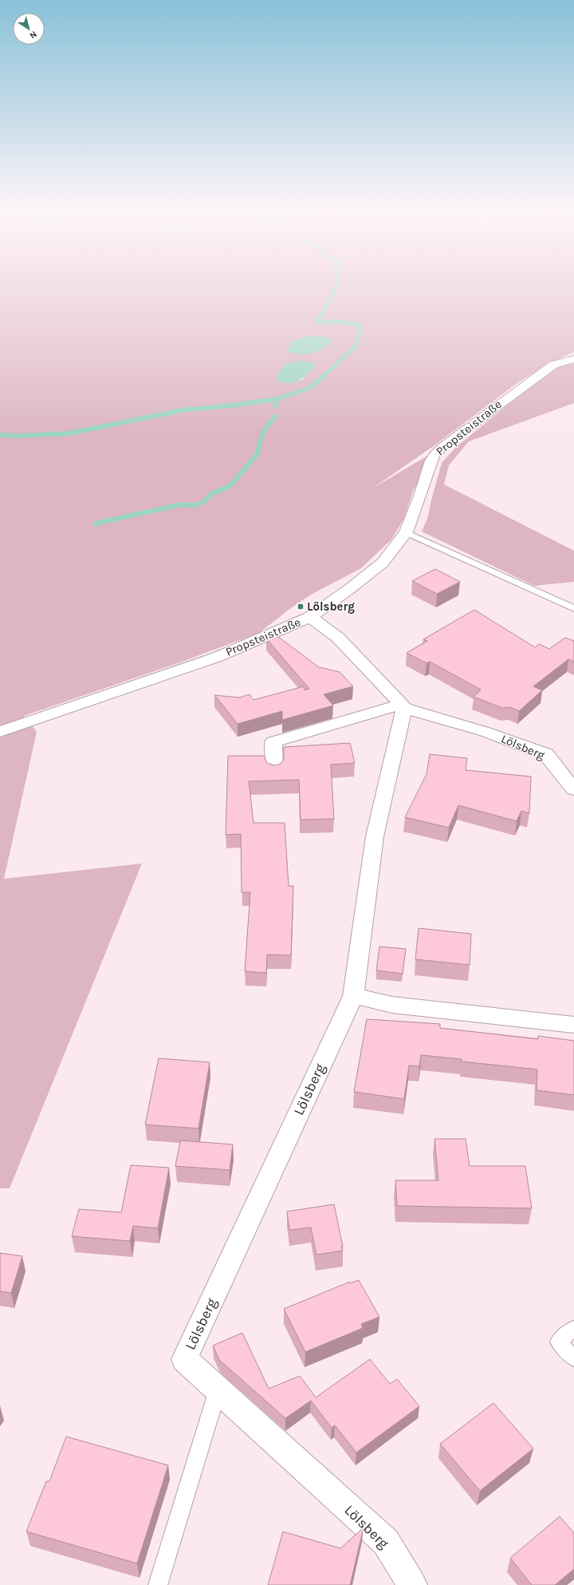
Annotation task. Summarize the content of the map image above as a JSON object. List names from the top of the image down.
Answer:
{
  "streets": {
    "street": ["Propsteistraße", "Lölsberg"]
  },
  "crossings": [
    ["Propsteistraße", "Lölsberg"]
  ],
  "places": {
    "transit": ["Lölsberg"]
  },
  "north": "bottom right"
}
